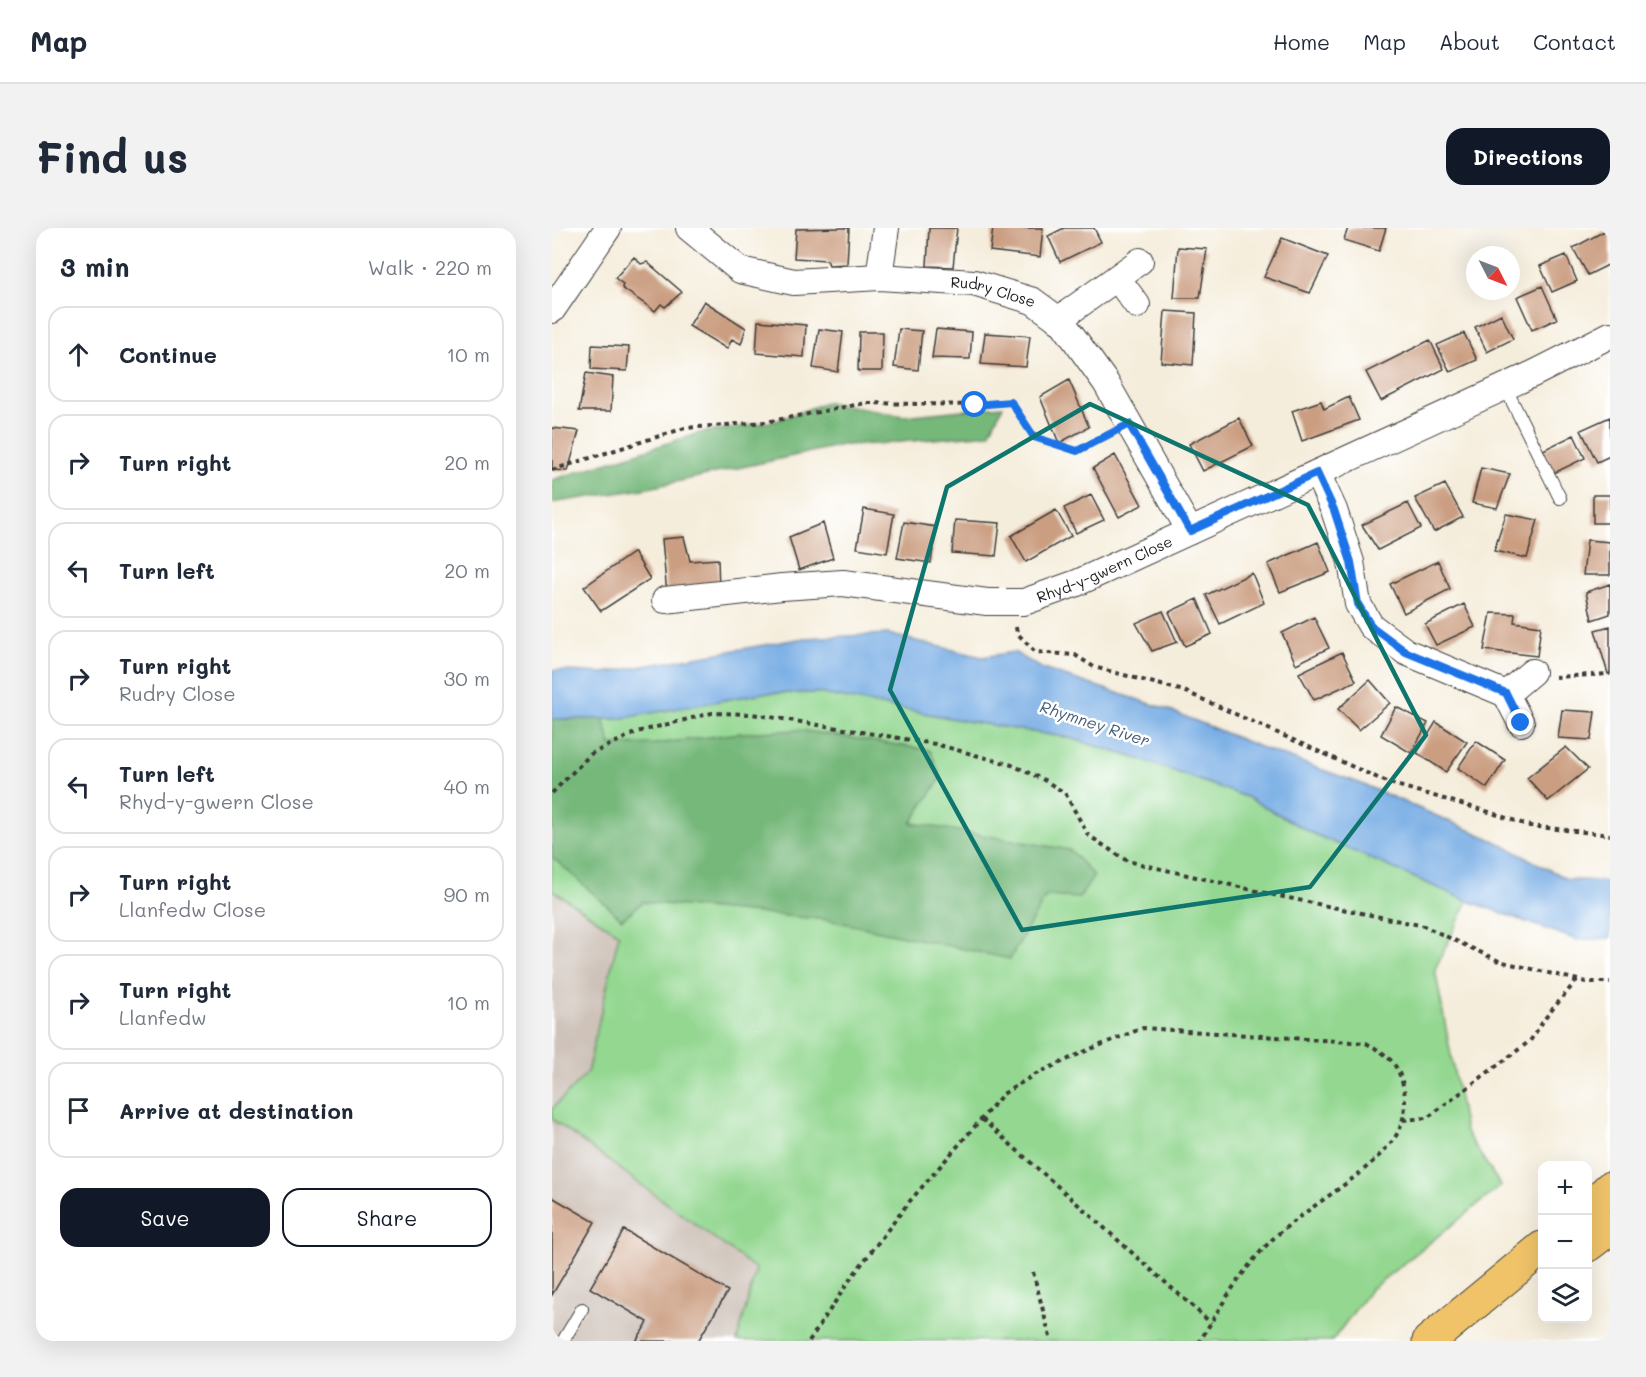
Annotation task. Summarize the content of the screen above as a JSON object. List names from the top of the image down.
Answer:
{
  "streets": {
    "street": ["Rudry Close", "Rhyd-y-gwern Close"]
  },
  "crossings": [
    ["Rudry Close", "Rhyd-y-gwern Close"]
  ],
  "water": ["Rhymney River"],
  "north": "bottom right",
  "page": {
    "header": "Map",
    "nav": [
      "Home",
      "Map",
      "About",
      "Contact"
    ],
    "buttons": [
      "Directions",
      ["Save", "Share"]
    ],
    "title": "Find us",
    "heading": ["3 min", "Walk · 220 m"],
    "list": [
      ["Continue", "10 m"],
      ["Turn right", "20 m"],
      ["Turn left", "20 m"],
      ["Turn right", "Rudry Close", "30 m"],
      ["Turn left", "Rhyd-y-gwern Close", "40 m"],
      ["Turn right", "Llanfedw Close", "90 m"],
      ["Turn right", "Llanfedw", "10 m"],
      "Arrive at destination"
    ],
    "map_buttons": ["+", "−"]
  }
}
